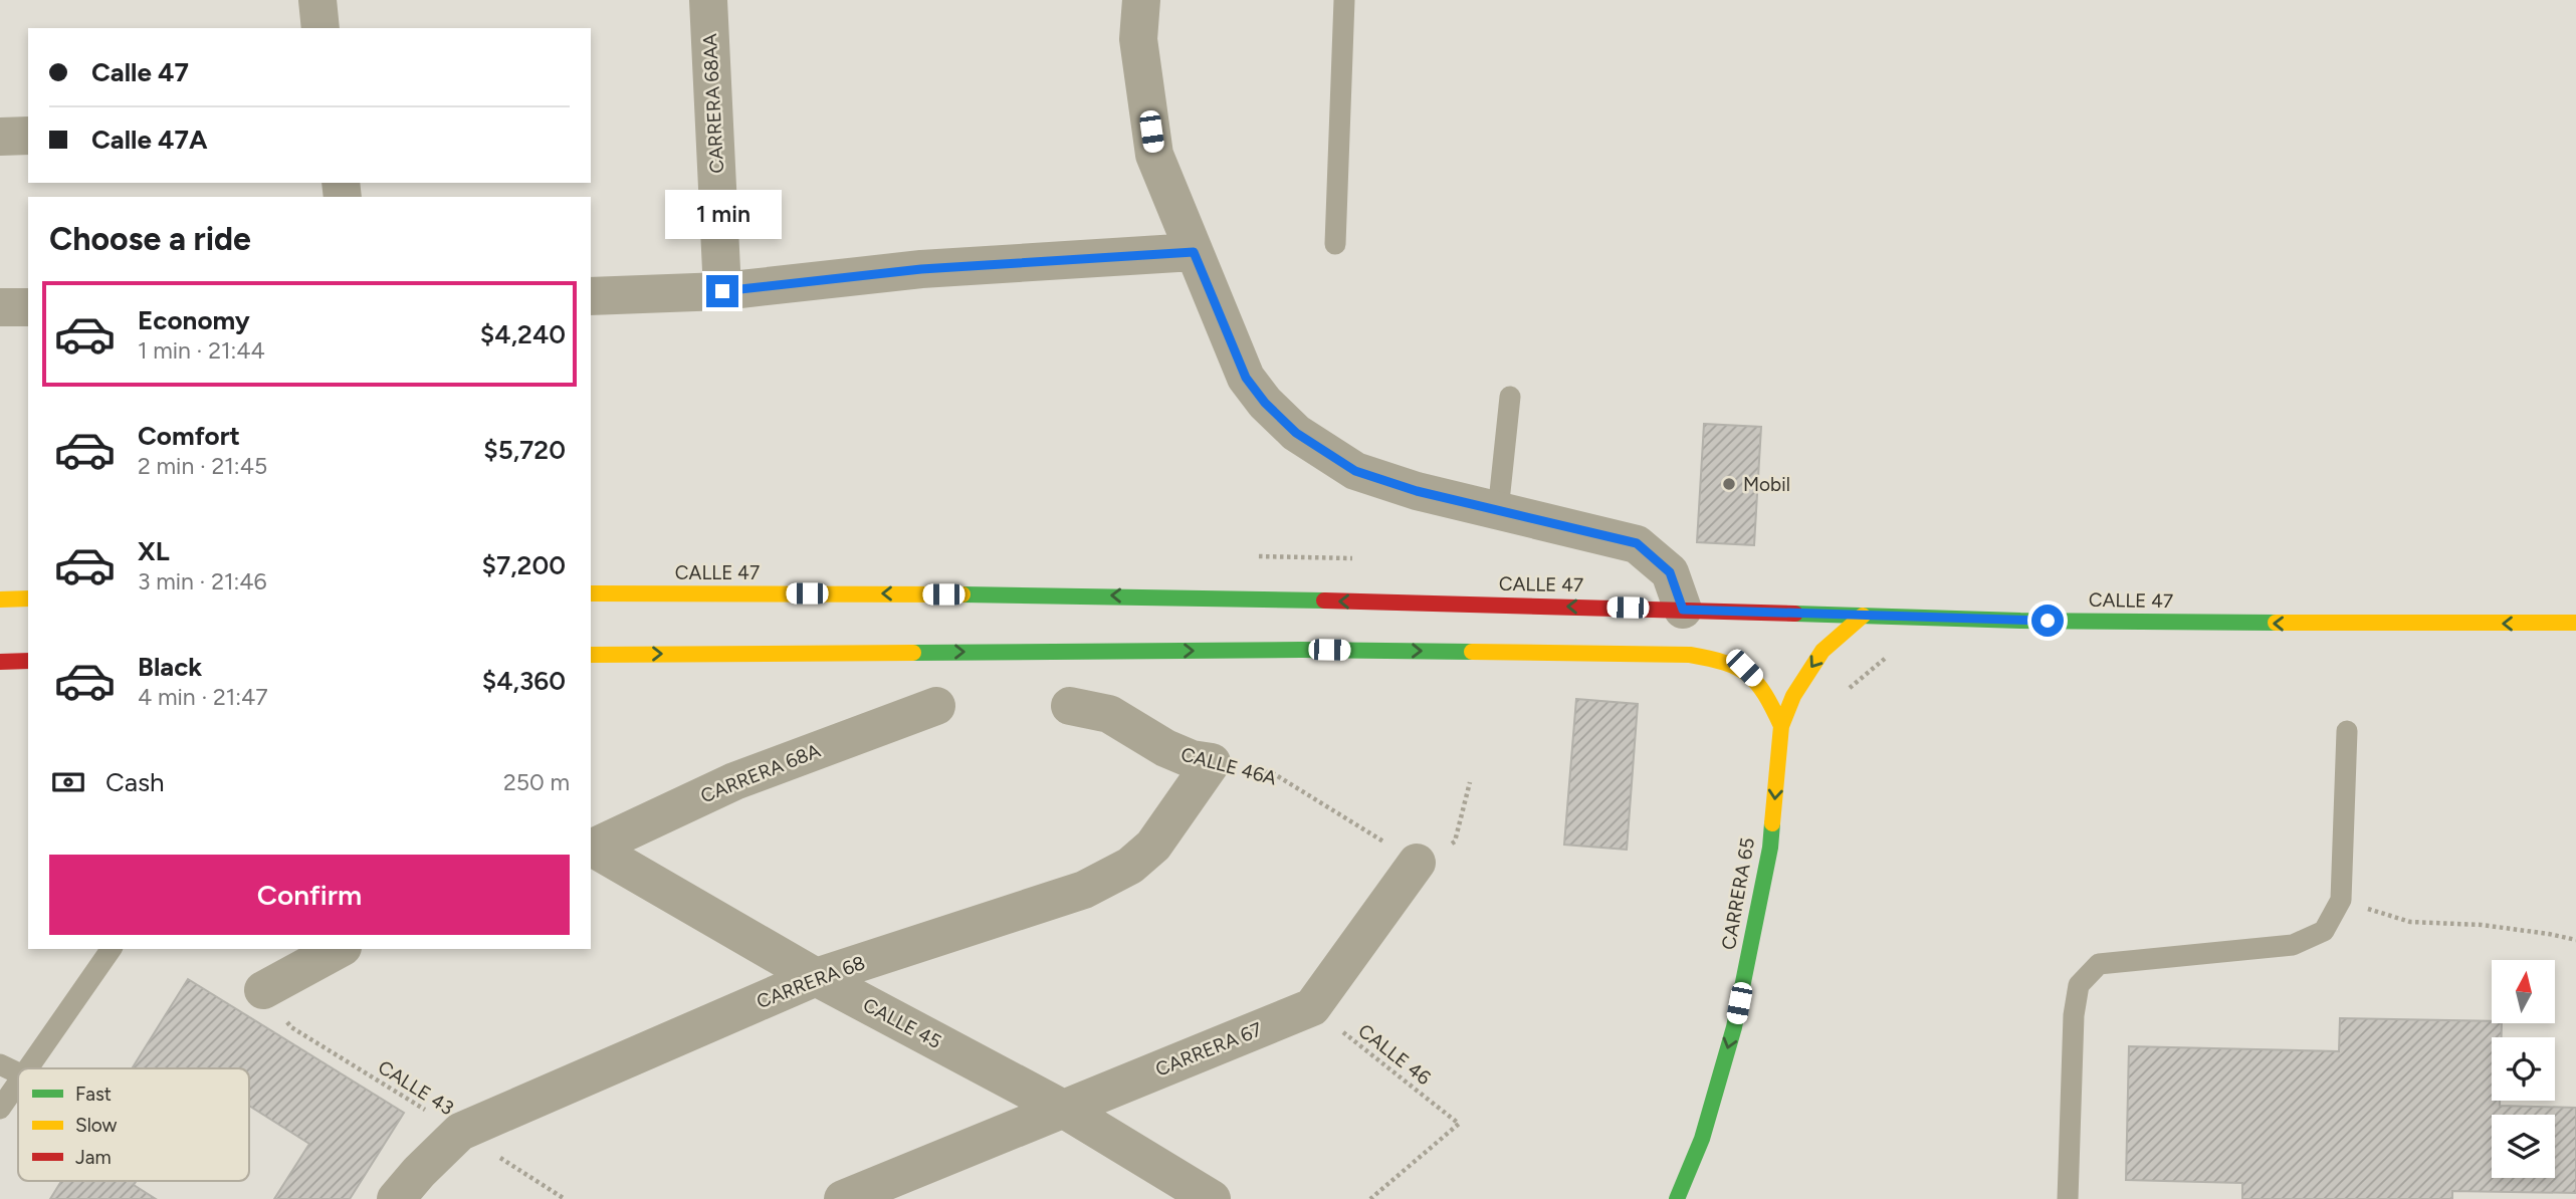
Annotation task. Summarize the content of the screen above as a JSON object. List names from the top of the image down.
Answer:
{
  "streets": {
    "main road": ["CALLE 47", "CARRERA 65"],
    "street": [
      "CARRERA 68AA",
      "CALLE 46A",
      "CARRERA 68A",
      "CARRERA 68",
      "CALLE 45",
      "CARRERA 67"
    ],
    "path": ["CALLE 46", "CALLE 43"]
  },
  "crossings": [
    ["CALLE 47", "CARRERA 65"],
    ["CALLE 46A", "CARRERA 68"],
    ["CARRERA 68A", "CALLE 45"],
    ["CARRERA 68", "CALLE 45"],
    ["CARRERA 68", "CALLE 43"],
    ["CALLE 45", "CARRERA 67"],
    ["CARRERA 67", "CALLE 46"]
  ],
  "one_way": ["CARRERA 65"],
  "places": ["Mobil"],
  "legend": ["Fast", "Slow", "Jam"],
  "north": "top",
  "page": {
    "banner": ["Calle 47", "Calle 47A"],
    "bubble": "1 min",
    "heading": "Choose a ride",
    "list": [
      {
        "name": "Economy",
        "note": "1 min · 21:44",
        "value": "$4,240"
      },
      {
        "name": "Comfort",
        "note": "2 min · 21:45",
        "value": "$5,720"
      },
      {
        "name": "XL",
        "note": "3 min · 21:46",
        "value": "$7,200"
      },
      {
        "name": "Black",
        "note": "4 min · 21:47",
        "value": "$4,360"
      }
    ],
    "pay": ["Cash", "250 m"],
    "buttons": "Confirm"
  }
}
